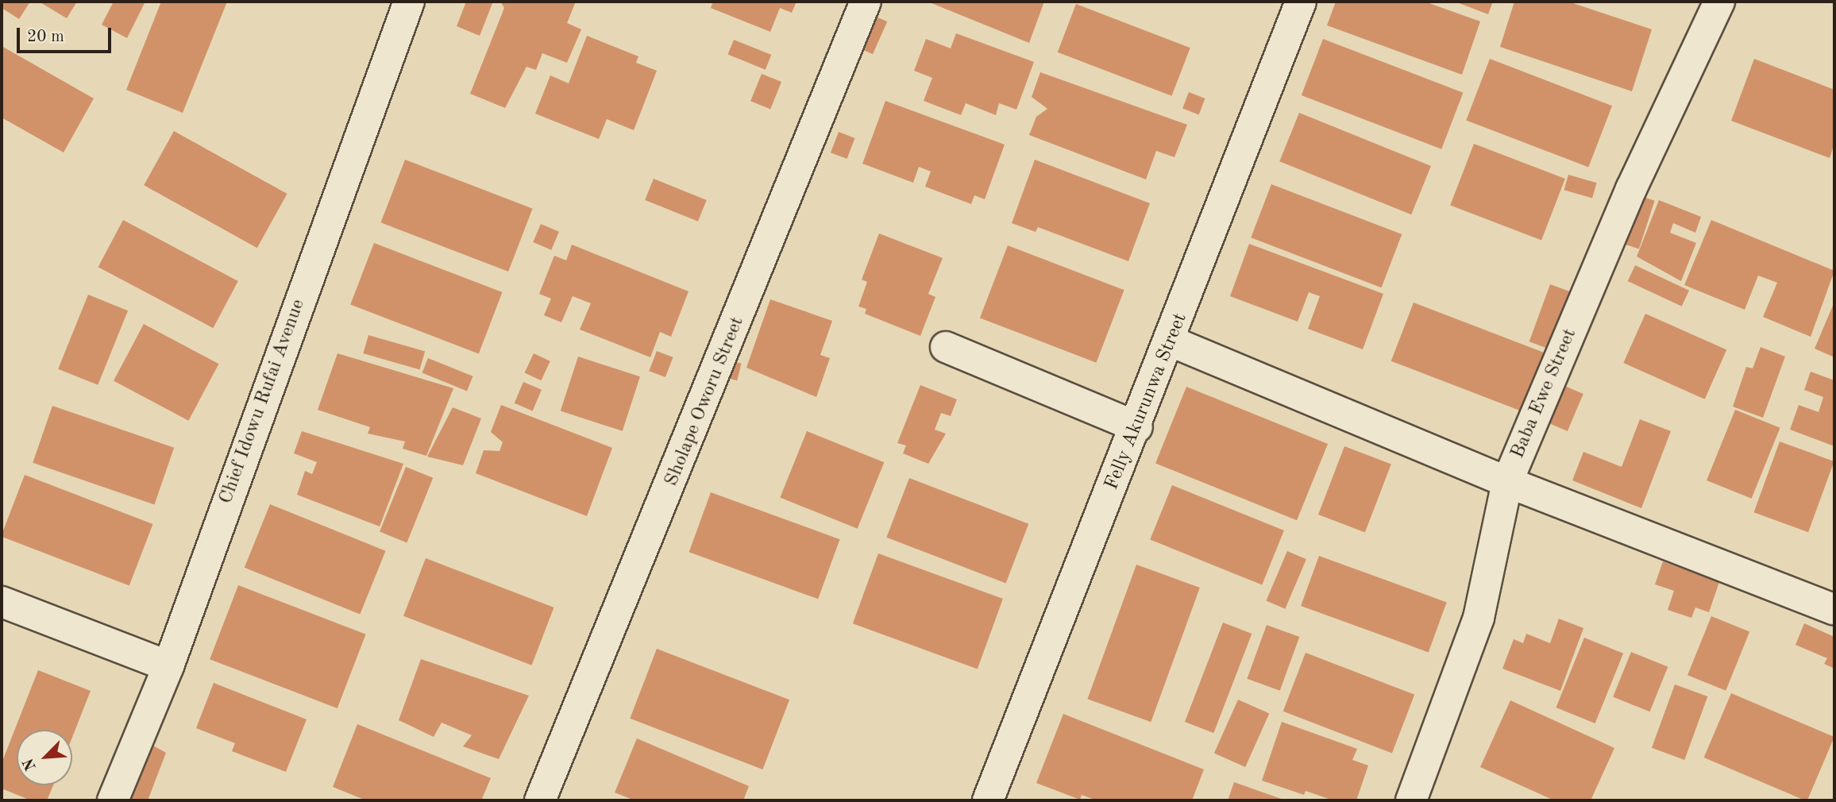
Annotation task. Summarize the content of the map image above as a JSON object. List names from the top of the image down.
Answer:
{
  "streets": {
    "street": [
      "Baba Ewe Street",
      "Chief Idowu Rufai Avenue",
      "Sholape Oworu Street",
      "Felly Akurunwa Street"
    ]
  },
  "scale_bar": "20 m",
  "north": "bottom left"
}
